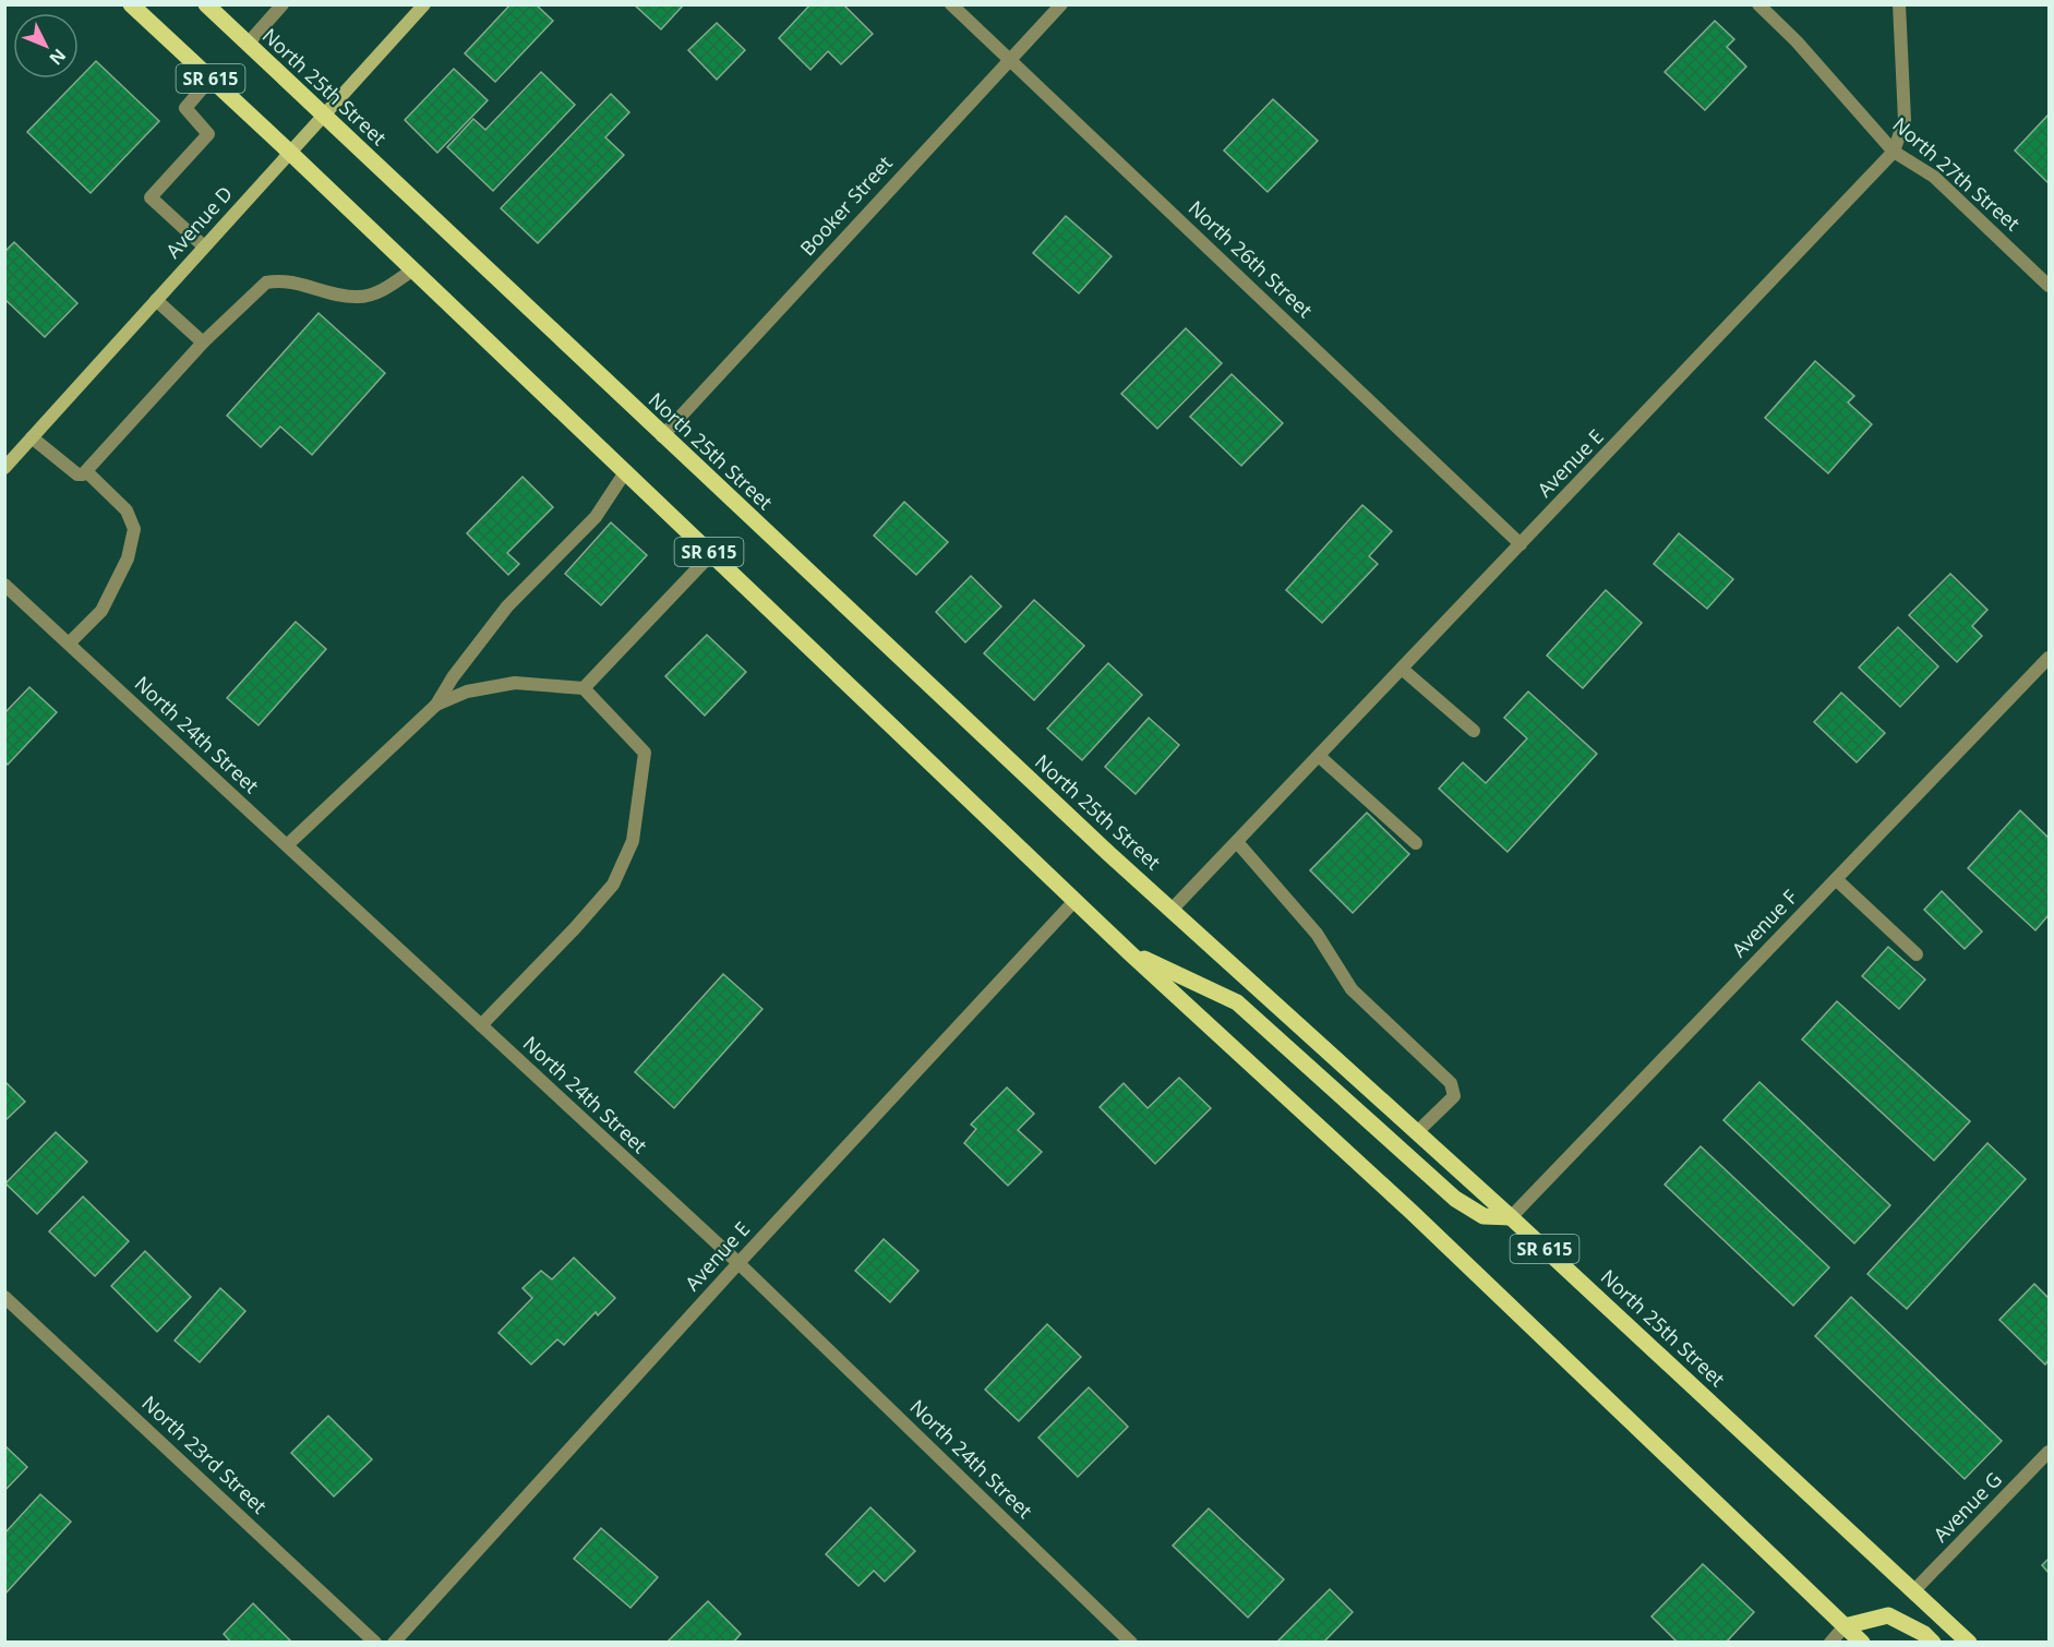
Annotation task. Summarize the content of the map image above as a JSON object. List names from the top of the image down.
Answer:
{
  "streets": {
    "main road": ["SR 615", "North 25th Street"],
    "street": [
      "North 27th Street",
      "Booker Street",
      "Avenue D",
      "North 26th Street",
      "Avenue E",
      "North 24th Street",
      "Avenue F",
      "North 23rd Street",
      "Avenue G"
    ]
  },
  "crossings": [
    ["SR 615", "Avenue D"],
    ["SR 615", "Avenue E"],
    ["North 25th Street", "Booker Street"],
    ["North 25th Street", "Avenue D"],
    ["North 25th Street", "Avenue E"],
    ["North 25th Street", "Avenue F"],
    ["North 25th Street", "Avenue G"],
    ["North 27th Street", "Avenue E"],
    ["Booker Street", "North 26th Street"],
    ["North 26th Street", "Avenue E"],
    ["Avenue E", "North 24th Street"]
  ],
  "north": "bottom right"
}
